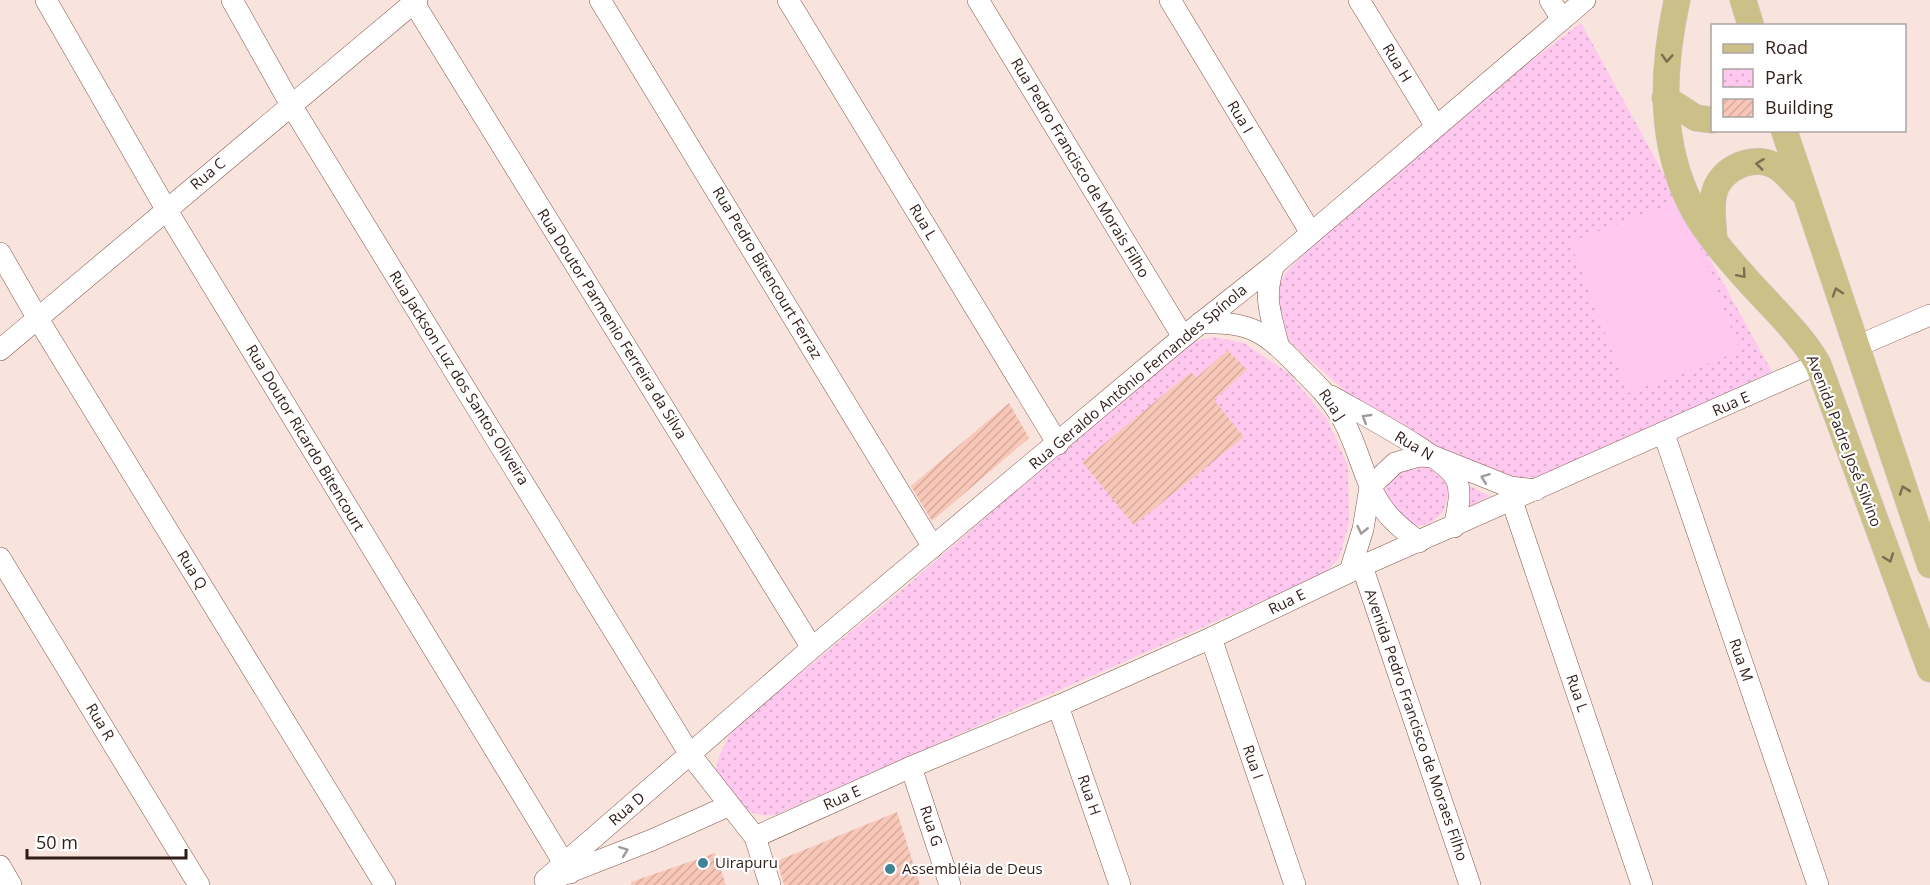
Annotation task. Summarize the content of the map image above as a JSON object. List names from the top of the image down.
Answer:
{
  "streets": {
    "main road": ["Avenida Padre José Silvino"],
    "street": [
      "Rua H",
      "Rua I",
      "Rua Pedro Francisco de Morais Filho",
      "Rua C",
      "Rua L",
      "Rua Pedro Bitencourt Ferraz",
      "Rua Doutor Parmenio Ferreira da Silva",
      "Rua Geraldo Antônio Fernandes Spínola",
      "Rua Jackson Luz dos Santos Oliveira",
      "Rua E",
      "Rua J",
      "Rua Doutor Ricardo Bitencourt",
      "Rua N",
      "Rua Q",
      "Rua M",
      "Rua R",
      "Avenida Pedro Francisco de Moraes Filho",
      "Rua D",
      "Rua G"
    ]
  },
  "crossings": [
    ["Rua H", "Rua Geraldo Antônio Fernandes Spínola"],
    ["Rua H", "Rua E"],
    ["Rua I", "Rua Geraldo Antônio Fernandes Spínola"],
    ["Rua I", "Rua E"],
    ["Rua Pedro Francisco de Morais Filho", "Rua Geraldo Antônio Fernandes Spínola"],
    ["Rua C", "Rua Doutor Parmenio Ferreira da Silva"],
    ["Rua C", "Rua Jackson Luz dos Santos Oliveira"],
    ["Rua C", "Rua Doutor Ricardo Bitencourt"],
    ["Rua C", "Rua Q"],
    ["Rua L", "Rua Geraldo Antônio Fernandes Spínola"],
    ["Rua L", "Rua E"],
    ["Rua Pedro Bitencourt Ferraz", "Rua Geraldo Antônio Fernandes Spínola"],
    ["Rua Doutor Parmenio Ferreira da Silva", "Rua Geraldo Antônio Fernandes Spínola"],
    ["Rua Geraldo Antônio Fernandes Spínola", "Rua Jackson Luz dos Santos Oliveira"],
    ["Rua Geraldo Antônio Fernandes Spínola", "Rua J"],
    ["Rua Geraldo Antônio Fernandes Spínola", "Rua D"],
    ["Rua Jackson Luz dos Santos Oliveira", "Rua E"],
    ["Rua Jackson Luz dos Santos Oliveira", "Rua D"],
    ["Rua E", "Rua J"],
    ["Rua E", "Avenida Padre José Silvino"],
    ["Rua E", "Rua N"],
    ["Rua E", "Rua M"],
    ["Rua E", "Avenida Pedro Francisco de Moraes Filho"],
    ["Rua E", "Rua G"],
    ["Rua J", "Rua N"],
    ["Rua Doutor Ricardo Bitencourt", "Rua D"]
  ],
  "one_way": ["Rua N"],
  "places": ["Uirapuru", "Assembléia de Deus"],
  "legend": ["Road", "Park", "Building"],
  "scale_bar": "50 m"
}
